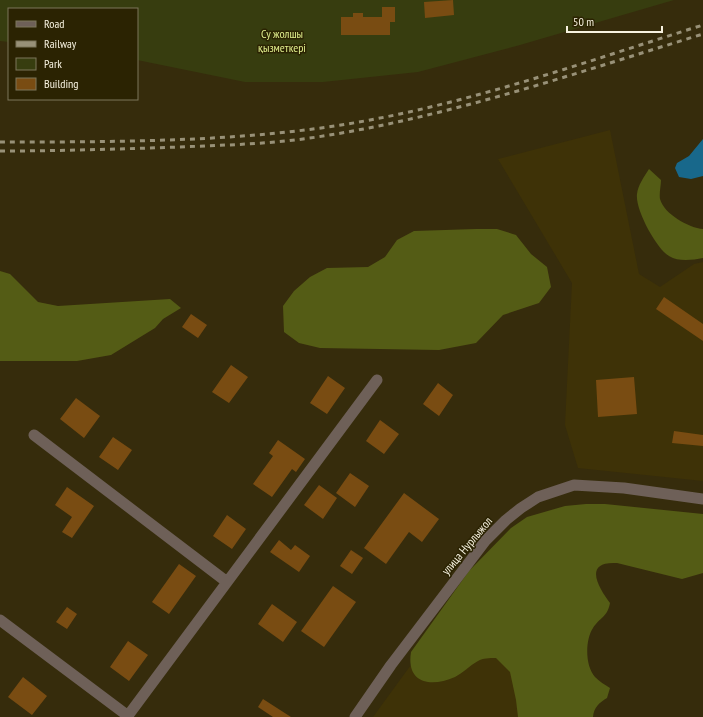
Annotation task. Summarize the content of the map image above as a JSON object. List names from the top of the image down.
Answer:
{
  "streets": {
    "street": ["улица Нурлыжол"]
  },
  "parks": ["Су жолшы қызметкері"],
  "legend": [
    "Road",
    "Railway",
    "Park",
    "Building"
  ],
  "scale_bar": "50 m"
}
